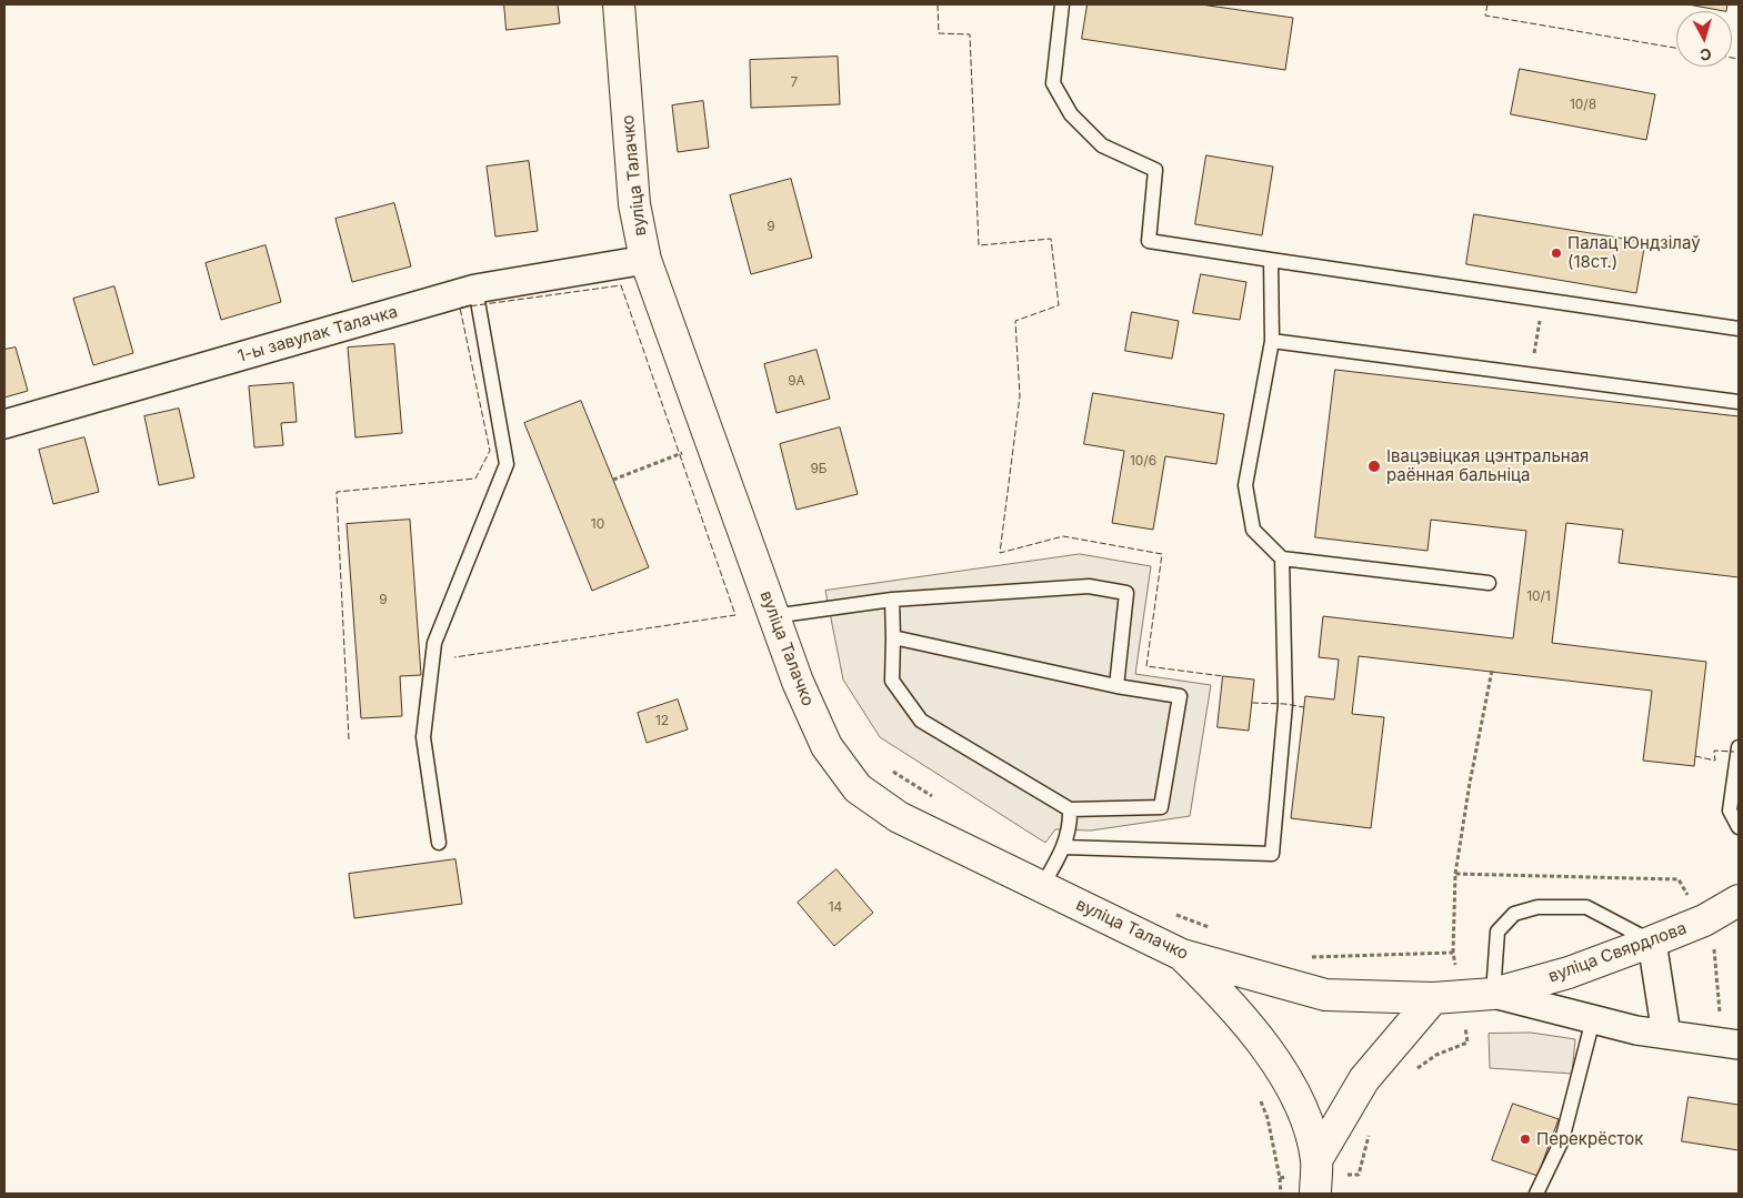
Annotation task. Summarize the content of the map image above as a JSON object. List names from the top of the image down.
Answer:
{
  "streets": {
    "street": ["вуліца Талачко", "1-ы завулак Талачка", "вуліца Свярдлова"]
  },
  "crossings": [
    ["вуліца Талачко", "1-ы завулак Талачка"],
    ["вуліца Талачко", "вуліца Свярдлова"]
  ],
  "places": ["Палац Юндзілаў (18ст.)", "Івацэвіцкая цэнтральная раённая бальніца", "Перекрёсток"],
  "house_numbers": [
    "7",
    "10/8",
    "9",
    "9А",
    "10/6",
    "9Б",
    "10",
    "10/1",
    "9",
    "12",
    "14"
  ],
  "north": "bottom"
}
